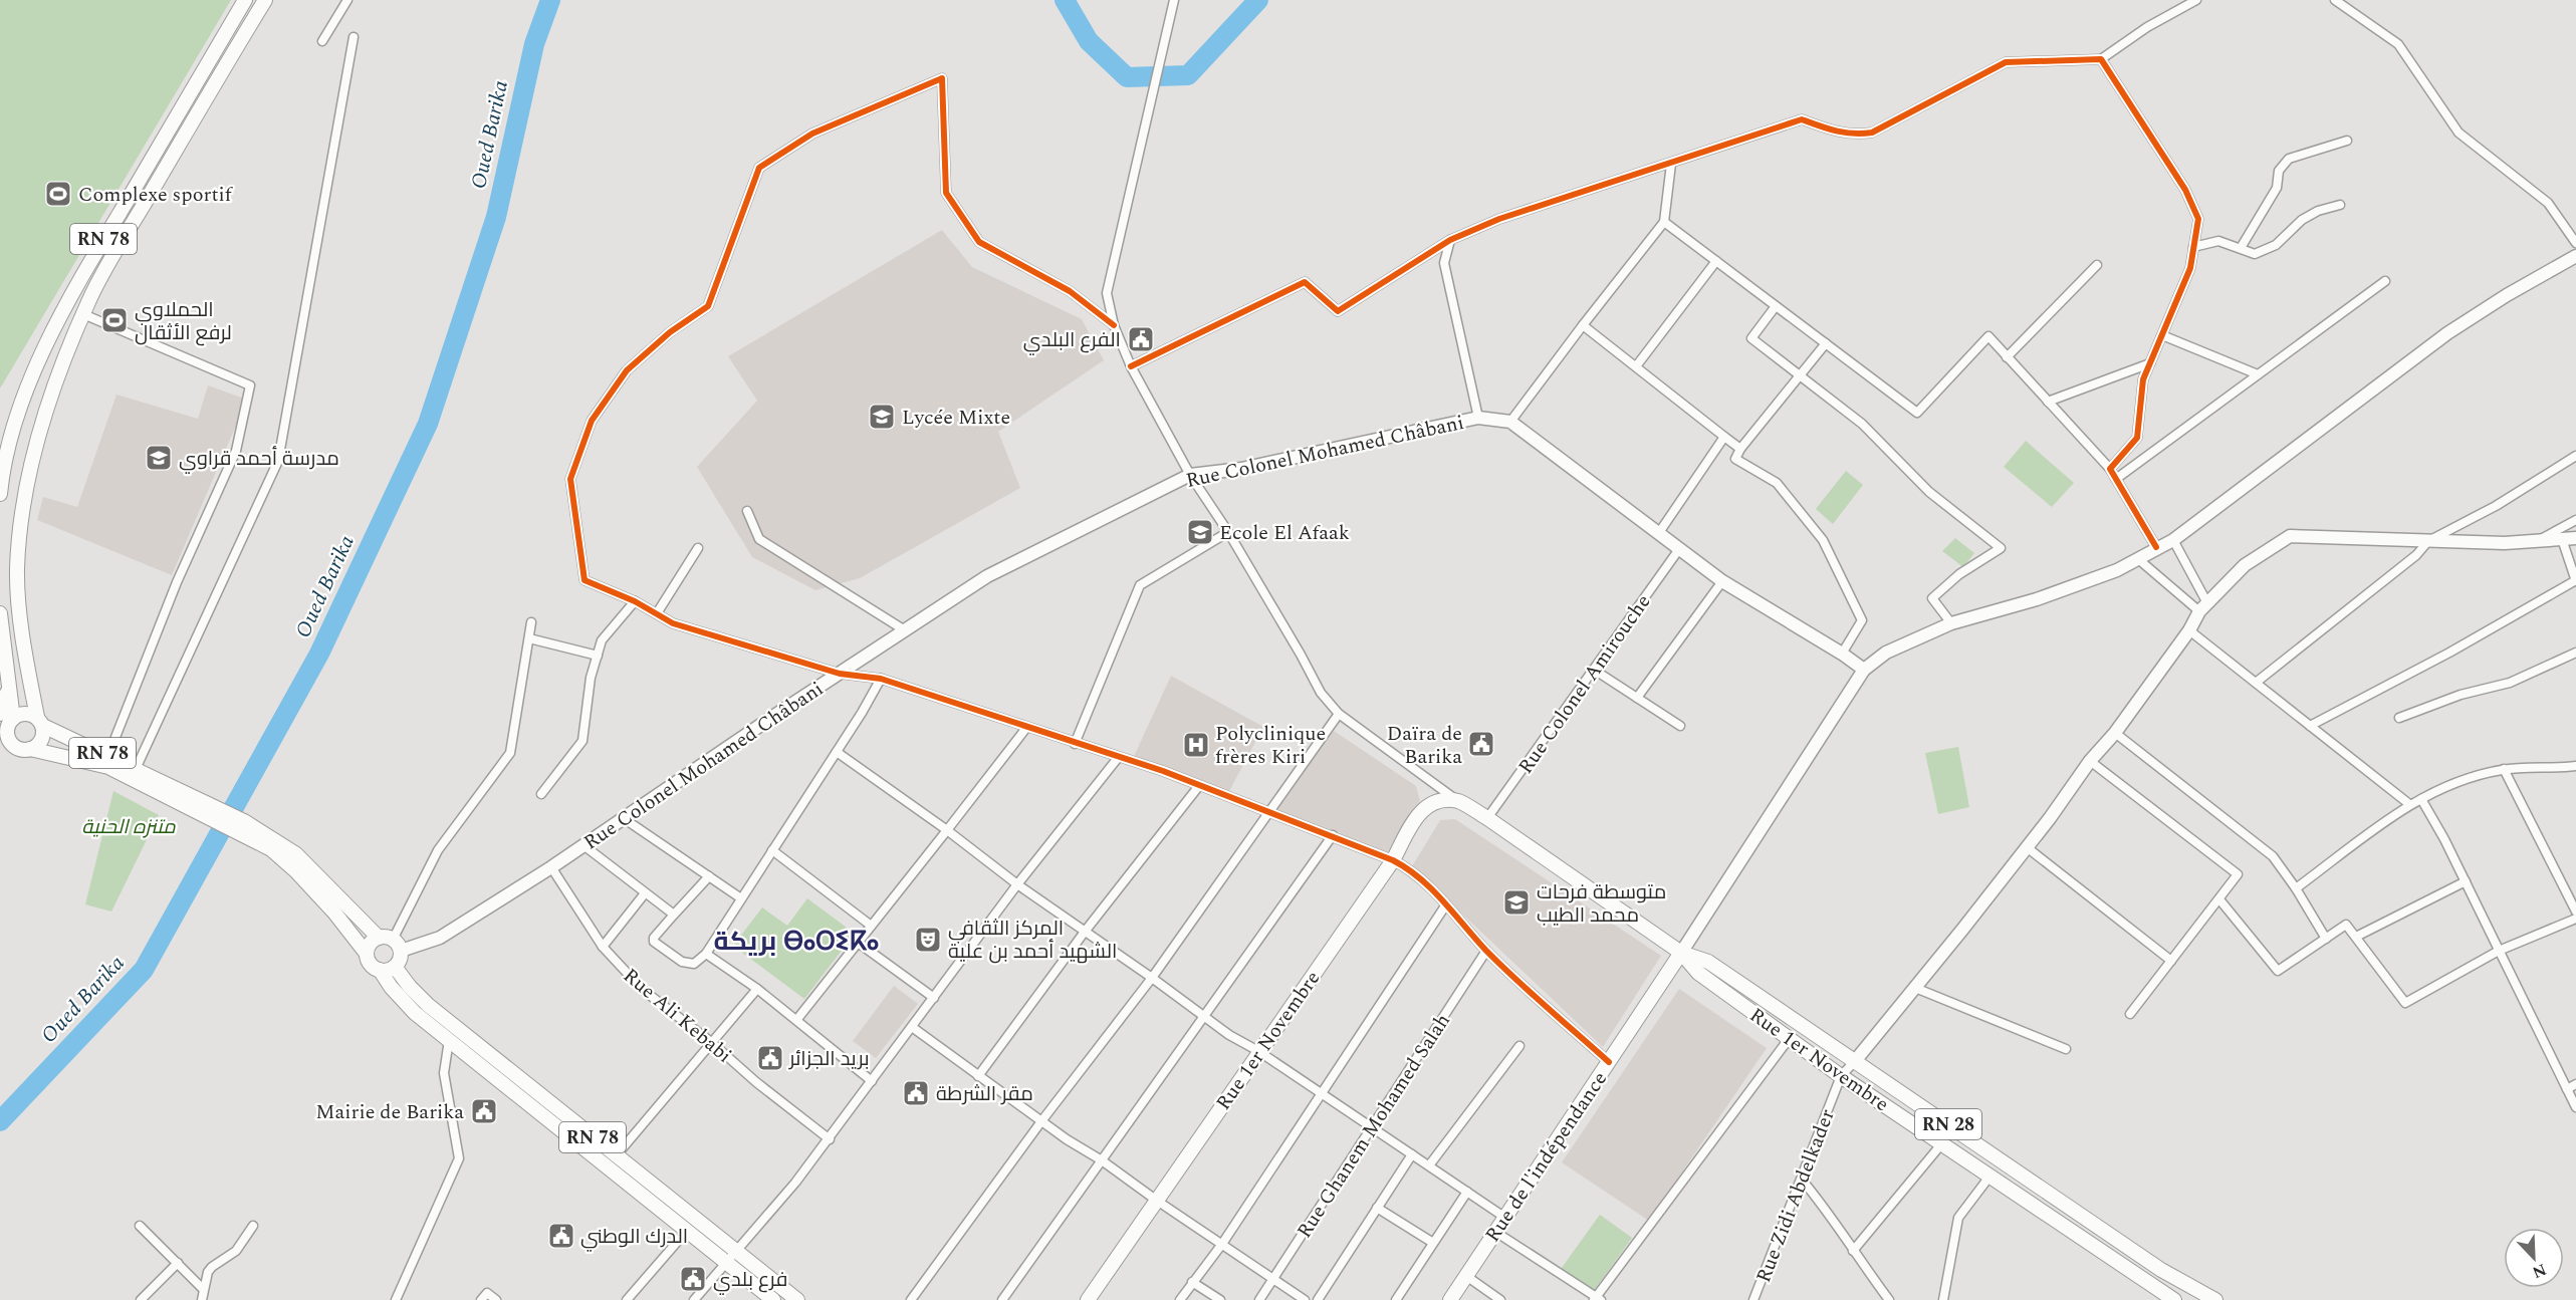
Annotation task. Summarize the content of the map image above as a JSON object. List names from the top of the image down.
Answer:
{
  "streets": {
    "main road": [
      "RN 78",
      "Rue Colonel Mohamed Châbani",
      "Rue 1er Novembre",
      "RN 28",
      "Rue de l'indépendance"
    ],
    "street": [
      "Rue Colonel Amirouche",
      "Rue Ali Kebabi",
      "Rue Ghanem Mohamed Salah",
      "Rue Zidi Abdelkader"
    ]
  },
  "crossings": [
    ["RN 78", "Rue Colonel Mohamed Châbani"],
    ["Rue Colonel Mohamed Châbani", "Rue Ali Kebabi"],
    ["Rue Colonel Amirouche", "RN 28"],
    ["Rue 1er Novembre", "RN 28"],
    ["Rue 1er Novembre", "Rue de l'indépendance"],
    ["Rue 1er Novembre", "Rue Zidi Abdelkader"],
    ["RN 28", "Rue de l'indépendance"],
    ["RN 28", "Rue Zidi Abdelkader"]
  ],
  "districts": ["بريكة ⴱⴰⵔⵉⴽⴰ"],
  "water": ["Oued Barika"],
  "parks": ["متنزه الحنية"],
  "places": {
    "sports": ["Complexe sportif", "الحملاوي لرفع الأثقال"],
    "public building": [
      "الفرع البلدي",
      "Daïra de Barika",
      "بريد الجزائر",
      "مقر الشرطة",
      "Mairie de Barika",
      "الدرك الوطني",
      "فرع بلدي"
    ],
    "school or university": [
      "Lycée Mixte",
      "مدرسة أحمد قراوي",
      "Ecole El Afaak",
      "متوسطة فرحات محمد الطيب"
    ],
    "hospital": ["Polyclinique frères Kiri"],
    "theatre": ["المركز الثقافي الشهيد أحمد بن علية"]
  },
  "north": "bottom right"
}
